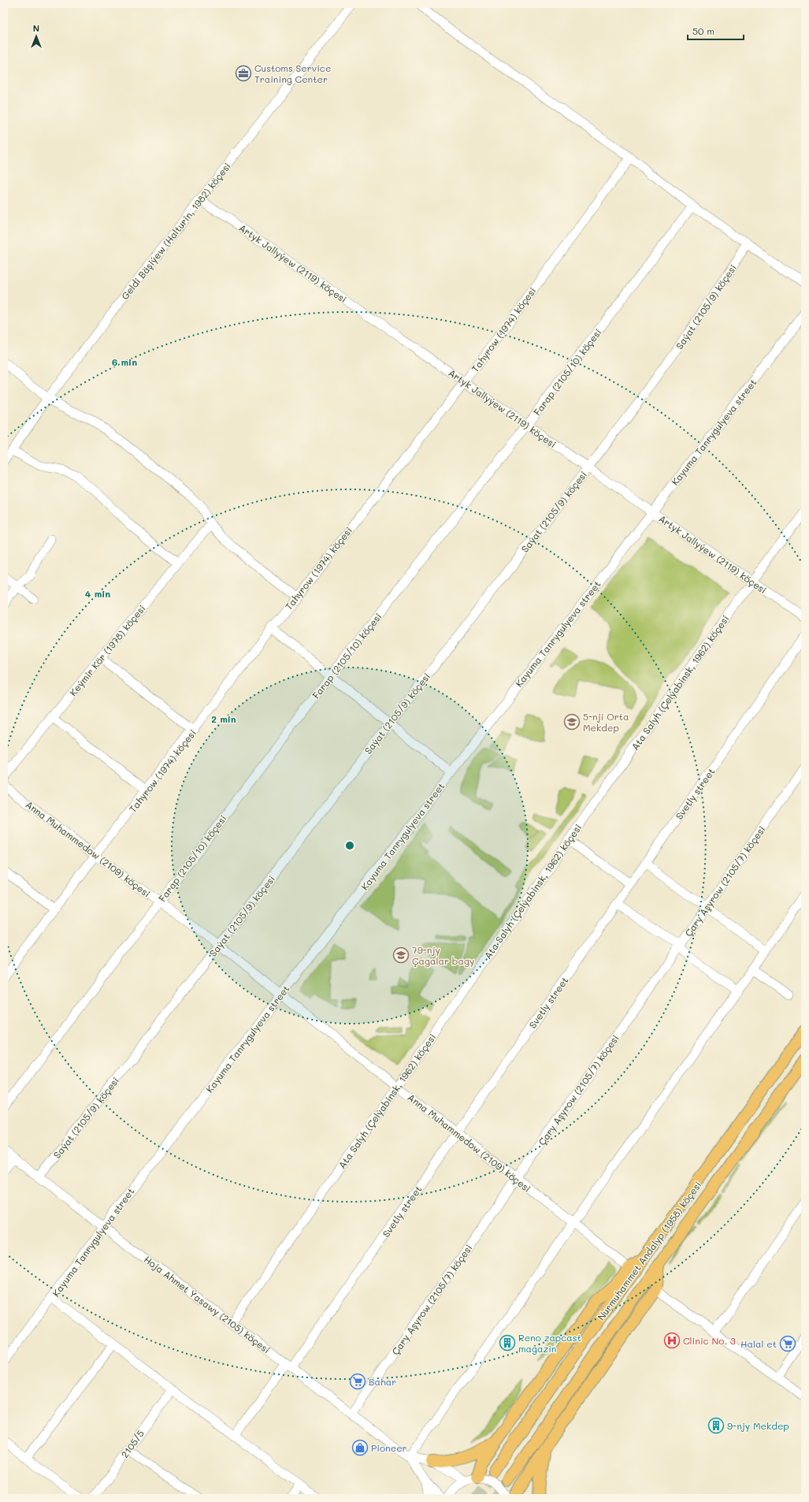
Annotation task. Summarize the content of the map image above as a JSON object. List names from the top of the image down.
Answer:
{
  "streets": {
    "main road": ["Nurmuhammet Andalyp (1958) köçesi"],
    "street": [
      "Geldi Bäşiýew (Halturin, 1982) köçesi",
      "Artyk Jallyýew (2119) köçesi",
      "Saýat (2105/9) köçesi",
      "Tahyrow (1974) köçesi",
      "Farap (2105/10) köçesi",
      "Kayuma Tanrygulyeva street",
      "Keýmir Kör (1978) köçesi",
      "Ata Salyh (Çelýabinsk, 1962) köçesi",
      "Svetly street",
      "Anna Muhammedow (2109) köçesi",
      "Çary Aşyrow (2105/7) köçesi",
      "Hoja Ahmet Ýasawy (2105) köçesi",
      "2105/5"
    ]
  },
  "crossings": [
    ["Geldi Bäşiýew (Halturin, 1982) köçesi", "Artyk Jallyýew (2119) köçesi"],
    ["Artyk Jallyýew (2119) köçesi", "Saýat (2105/9) köçesi"],
    ["Artyk Jallyýew (2119) köçesi", "Tahyrow (1974) köçesi"],
    ["Artyk Jallyýew (2119) köçesi", "Farap (2105/10) köçesi"],
    ["Artyk Jallyýew (2119) köçesi", "Kayuma Tanrygulyeva street"],
    ["Artyk Jallyýew (2119) köçesi", "Ata Salyh (Çelýabinsk, 1962) köçesi"],
    ["Saýat (2105/9) köçesi", "Anna Muhammedow (2109) köçesi"],
    ["Saýat (2105/9) köçesi", "Hoja Ahmet Ýasawy (2105) köçesi"],
    ["Tahyrow (1974) köçesi", "Anna Muhammedow (2109) köçesi"],
    ["Farap (2105/10) köçesi", "Anna Muhammedow (2109) köçesi"],
    ["Kayuma Tanrygulyeva street", "Anna Muhammedow (2109) köçesi"],
    ["Kayuma Tanrygulyeva street", "Hoja Ahmet Ýasawy (2105) köçesi"],
    ["Ata Salyh (Çelýabinsk, 1962) köçesi", "Anna Muhammedow (2109) köçesi"],
    ["Ata Salyh (Çelýabinsk, 1962) köçesi", "Hoja Ahmet Ýasawy (2105) köçesi"],
    ["Svetly street", "Anna Muhammedow (2109) köçesi"],
    ["Svetly street", "Hoja Ahmet Ýasawy (2105) köçesi"],
    ["Anna Muhammedow (2109) köçesi", "Çary Aşyrow (2105/7) köçesi"],
    ["Anna Muhammedow (2109) köçesi", "Nurmuhammet Andalyp (1958) köçesi"],
    ["Çary Aşyrow (2105/7) köçesi", "Hoja Ahmet Ýasawy (2105) köçesi"]
  ],
  "places": {
    "office": ["Customs Service Training Center"],
    "school or university": ["5-nji Orta Mekdep", "79-njy Çagalar bagy"],
    "hospital": ["Clinic No. 3"],
    "building": ["Reno zapcast magazin", "9-njy Mekdep"],
    "supermarket": ["Halal et", "Bahar"],
    "shop": ["Pioneer"]
  },
  "scale_bar": "50 m",
  "north": "top",
  "rings": ["6 min", "4 min", "2 min"]
}
